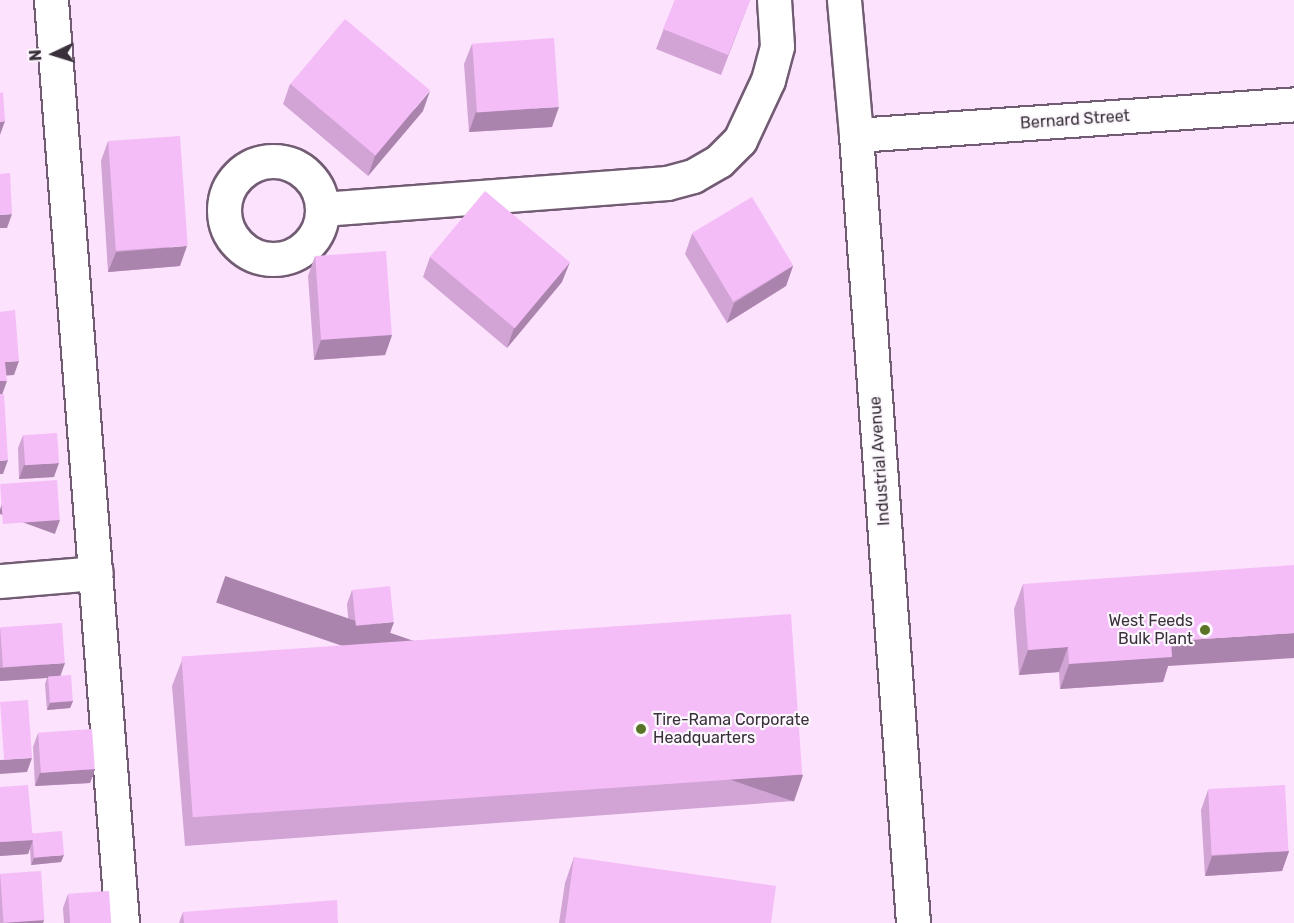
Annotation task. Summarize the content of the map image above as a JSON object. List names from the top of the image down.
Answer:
{
  "streets": {
    "street": ["Bernard Street", "Industrial Avenue"]
  },
  "crossings": [
    ["Bernard Street", "Industrial Avenue"]
  ],
  "places": ["West Feeds Bulk Plant", "Tire-Rama Corporate Headquarters"],
  "north": "left"
}
